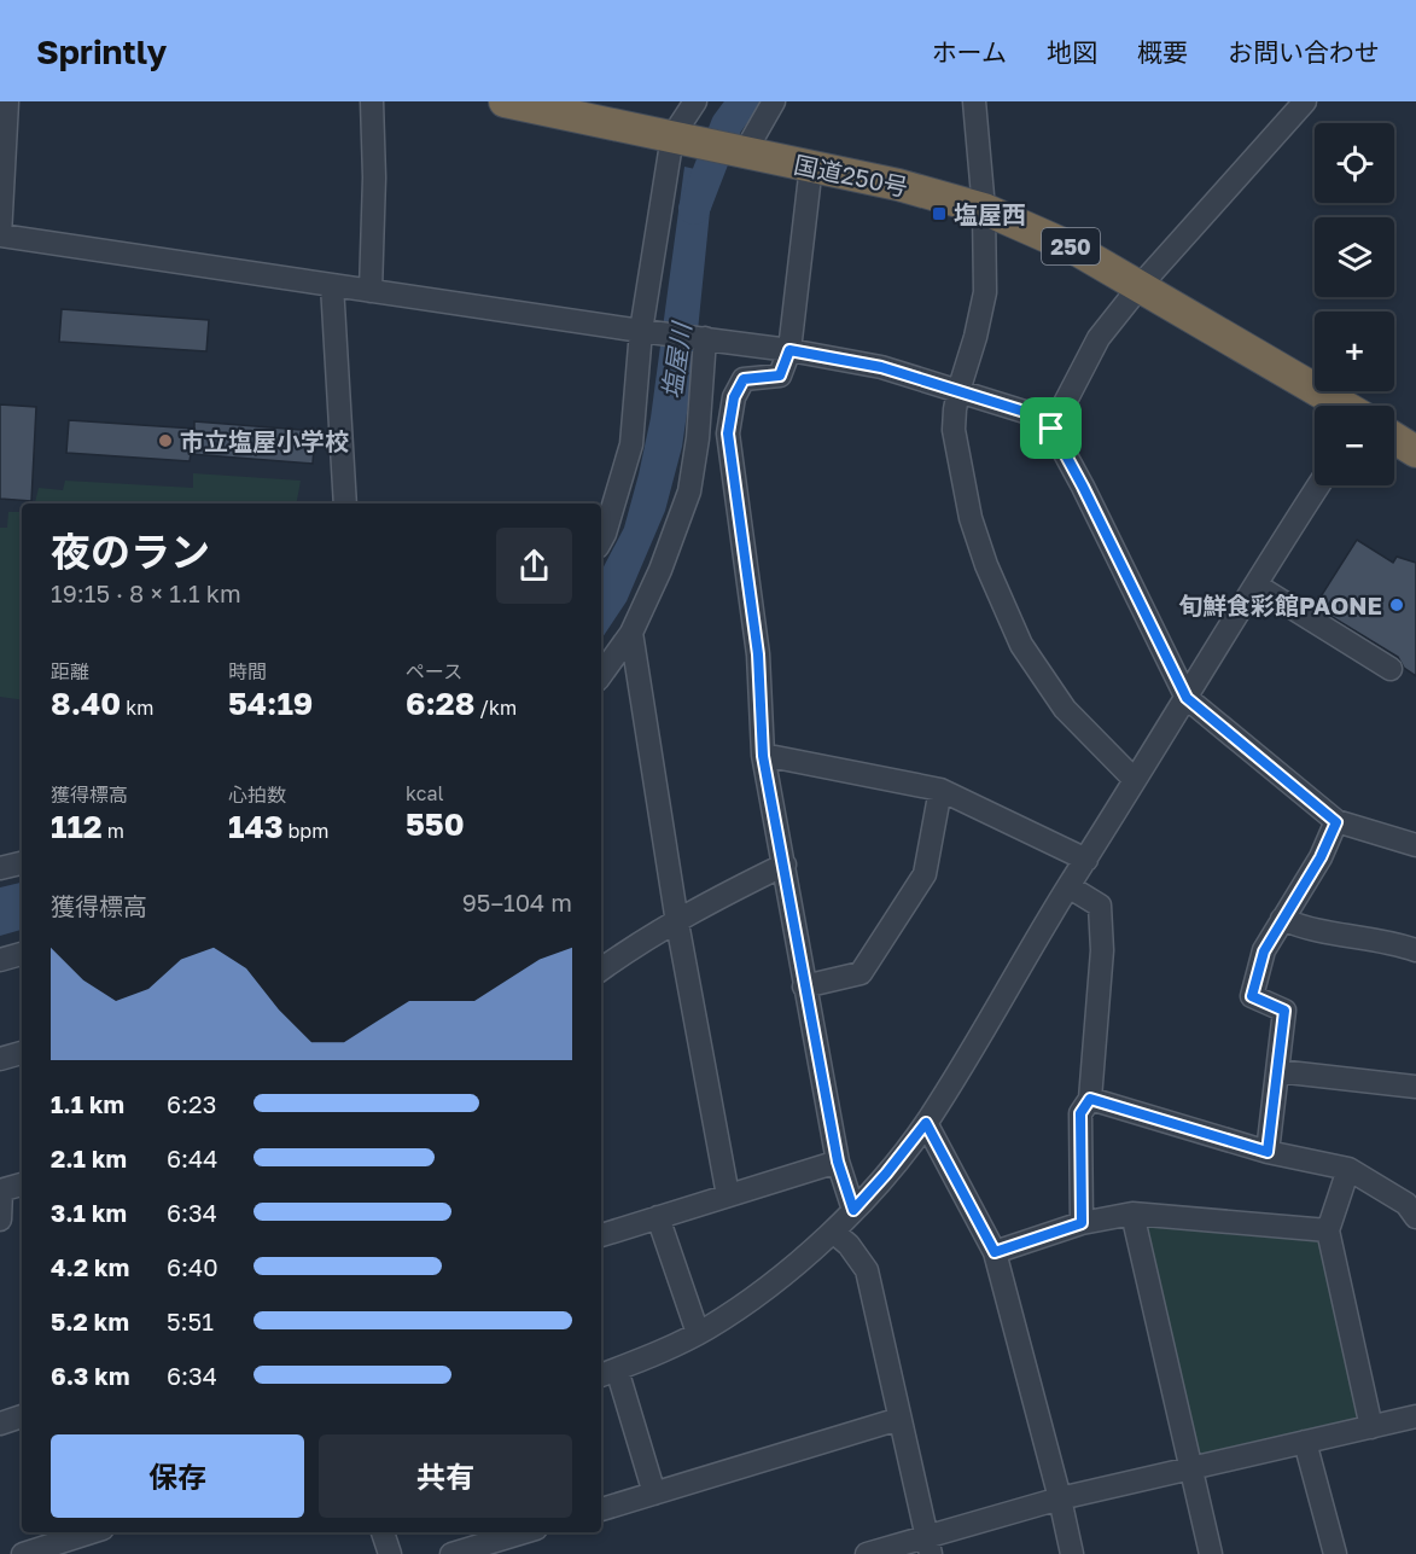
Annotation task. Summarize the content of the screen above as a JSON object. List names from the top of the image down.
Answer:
{
  "streets": {
    "highway": ["国道250号", "250"]
  },
  "water": ["塩屋川"],
  "places": {
    "transit": ["塩屋西"],
    "other": ["市立塩屋小学校", "旬鮮食彩館PAONE"]
  },
  "page": {
    "header": "Sprintly",
    "nav": [
      "ホーム",
      "地図",
      "概要",
      "お問い合わせ"
    ],
    "map_buttons": ["+", "−"],
    "heading": ["夜のラン", "19:15 · 8 × 1.1 km"],
    "stats": [
      ["距離", "8.40 km"],
      ["時間", "54:19"],
      ["ペース", "6:28 /km"],
      ["獲得標高", "112 m"],
      ["心拍数", "143 bpm"],
      ["kcal", "550"]
    ],
    "chart": ["獲得標高", "95–104 m"],
    "list": [
      {
        "name": "1.1 km",
        "note": "6:23"
      },
      {
        "name": "2.1 km",
        "note": "6:44"
      },
      {
        "name": "3.1 km",
        "note": "6:34"
      },
      {
        "name": "4.2 km",
        "note": "6:40"
      },
      {
        "name": "5.2 km",
        "note": "5:51"
      },
      {
        "name": "6.3 km",
        "note": "6:34"
      }
    ],
    "buttons": ["保存", "共有"]
  }
}
